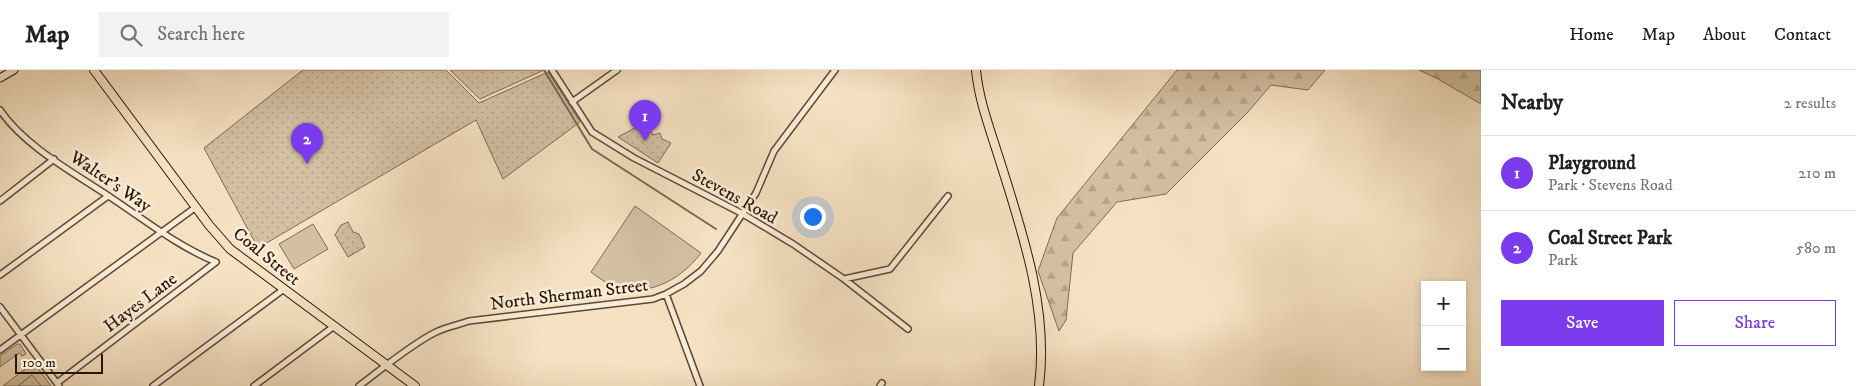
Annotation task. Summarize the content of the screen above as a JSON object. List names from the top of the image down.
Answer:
{
  "streets": {
    "main road": ["Coal Street"],
    "street": [
      "Walter's Way",
      "Stevens Road",
      "North Sherman Street",
      "Hayes Lane"
    ]
  },
  "crossings": [
    ["Walter's Way", "Hayes Lane"],
    ["Stevens Road", "North Sherman Street"],
    ["Coal Street", "North Sherman Street"]
  ],
  "scale_bar": "100 m",
  "page": {
    "header": "Map",
    "search": "Search here",
    "nav": [
      "Home",
      "Map",
      "About",
      "Contact"
    ],
    "heading": ["Nearby", "2 results"],
    "pins": ["1", "2"],
    "list": [
      {
        "mark": "1",
        "name": "Playground",
        "note": "Park · Stevens Road",
        "value": "210 m"
      },
      {
        "mark": "2",
        "name": "Coal Street Park",
        "note": "Park",
        "value": "580 m"
      }
    ],
    "map_buttons": ["+", "−"],
    "buttons": ["Save", "Share"],
    "scale": "100 m"
  }
}
